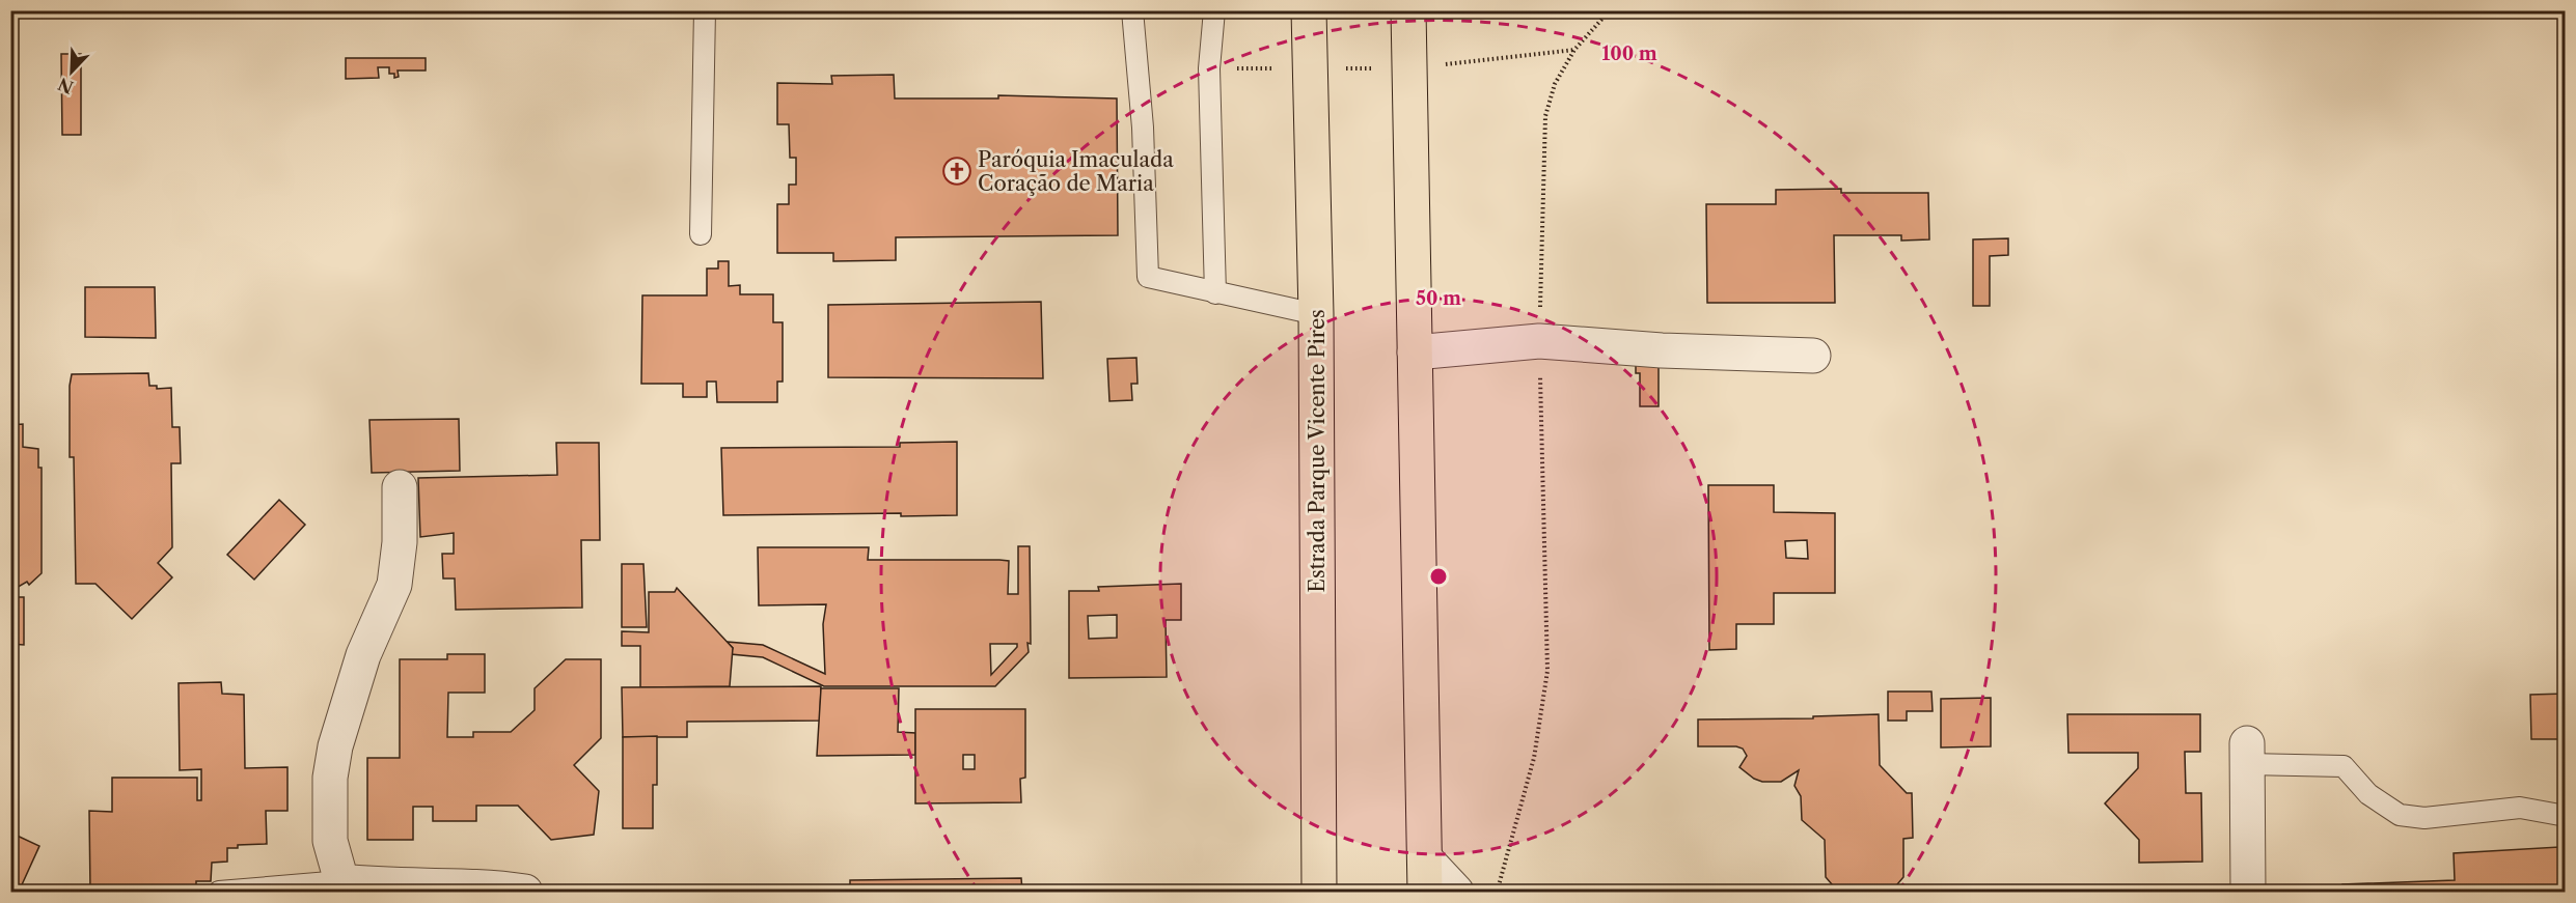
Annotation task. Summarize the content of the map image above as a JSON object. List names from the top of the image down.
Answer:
{
  "streets": {
    "main road": ["Estrada Parque Vicente Pires"]
  },
  "places": {
    "church": ["Paróquia Imaculada Coração de Maria"]
  },
  "north": "bottom left",
  "rings": ["100 m", "50 m"]
}
